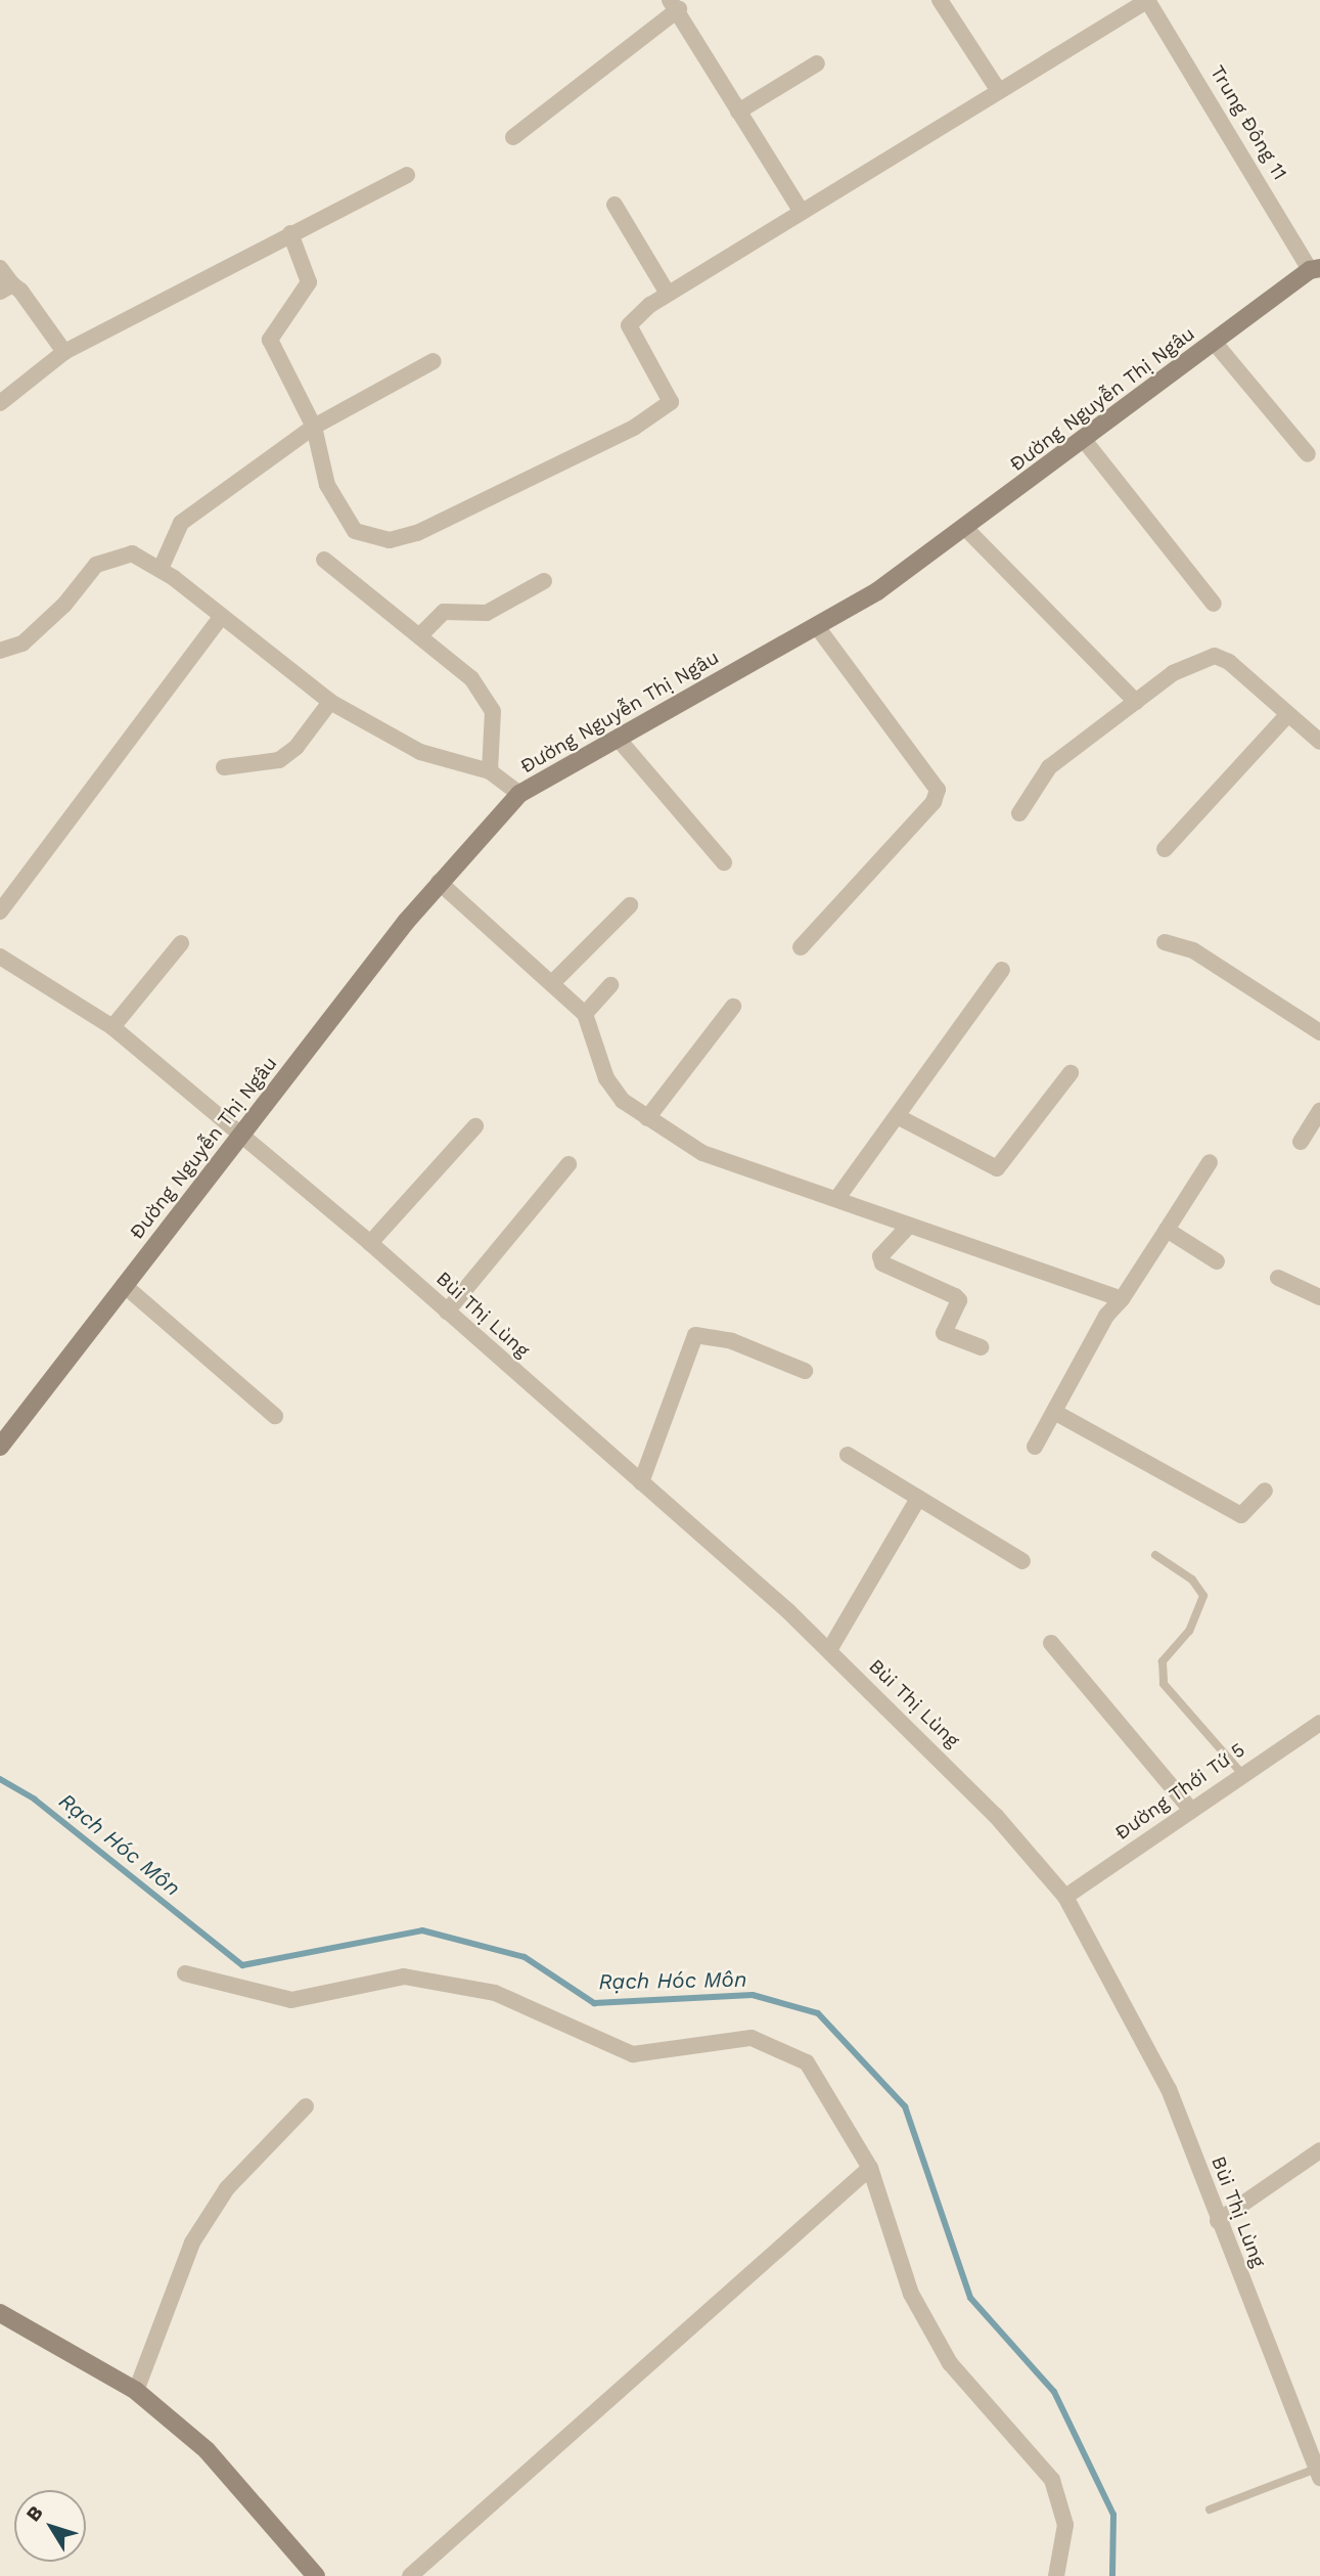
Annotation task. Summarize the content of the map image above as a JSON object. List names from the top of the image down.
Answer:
{
  "streets": {
    "main road": ["Đường Nguyễn Thị Ngâu"],
    "street": ["Trung Đông 11", "Bùi Thị Lùng", "Đường Thới Tứ 5"]
  },
  "crossings": [
    ["Trung Đông 11", "Đường Nguyễn Thị Ngâu"],
    ["Đường Nguyễn Thị Ngâu", "Bùi Thị Lùng"],
    ["Bùi Thị Lùng", "Đường Thới Tứ 5"]
  ],
  "water": ["Rạch Hóc Môn"],
  "north": "top left"
}
